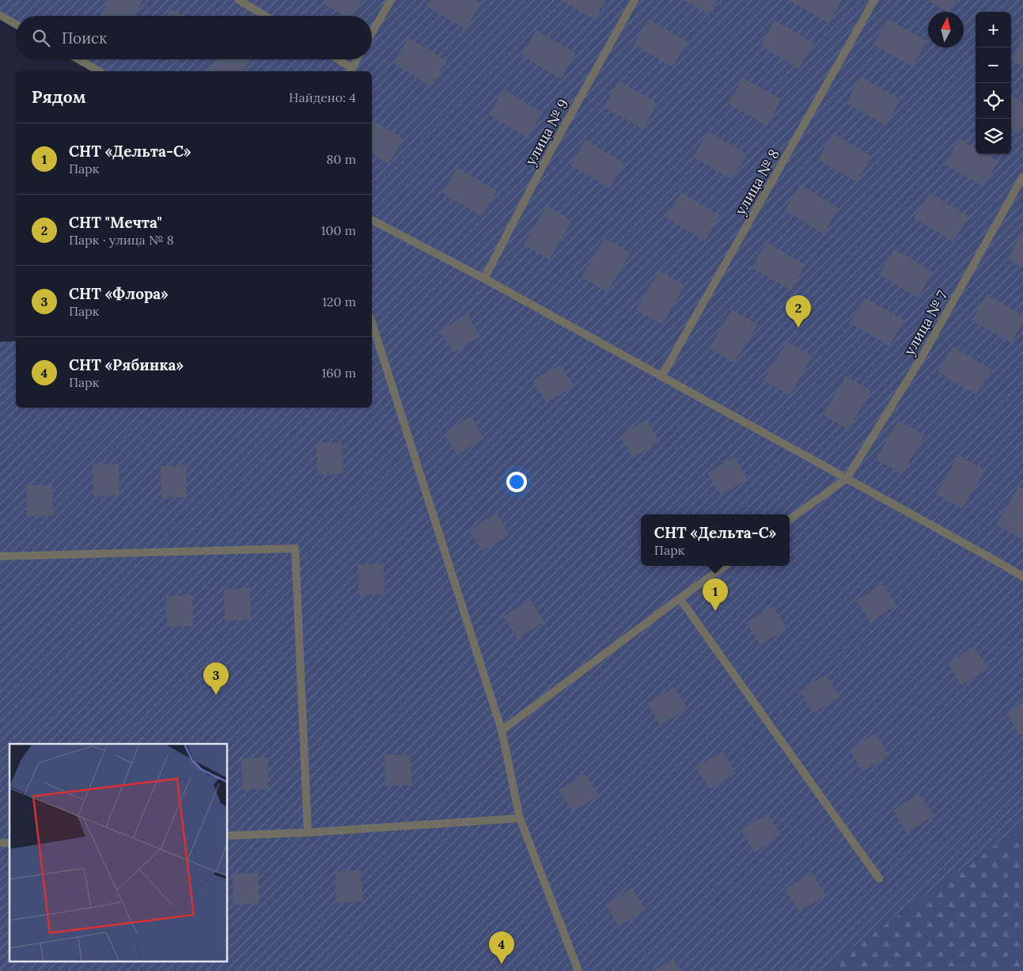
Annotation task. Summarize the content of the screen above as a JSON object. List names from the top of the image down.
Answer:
{
  "streets": {
    "street": ["улица № 9", "улица № 8", "улица № 7"]
  },
  "north": "top",
  "page": {
    "map_buttons": ["+", "−"],
    "search": "Поиск",
    "heading": ["Рядом", "Найдено: 4"],
    "list": [
      {
        "mark": "1",
        "name": "СНТ «Дельта-С»",
        "note": "Парк",
        "value": "80 m"
      },
      {
        "mark": "2",
        "name": "СНТ \"Мечта\"",
        "note": "Парк · улица № 8",
        "value": "100 m"
      },
      {
        "mark": "3",
        "name": "СНТ «Флора»",
        "note": "Парк",
        "value": "120 m"
      },
      {
        "mark": "4",
        "name": "СНТ «Рябинка»",
        "note": "Парк",
        "value": "160 m"
      }
    ],
    "pins": [
      "2",
      "1",
      "3",
      "4"
    ],
    "popup": ["СНТ «Дельта-С»", "Парк"]
  }
}
